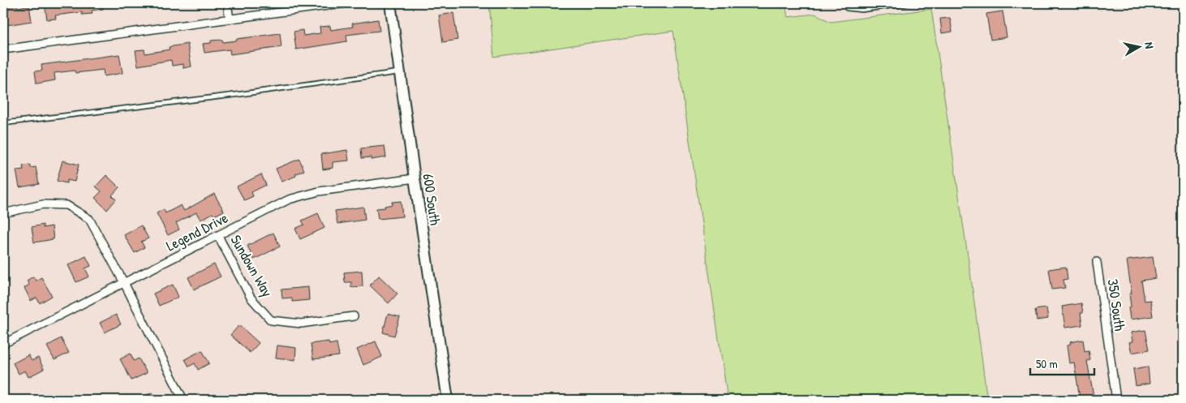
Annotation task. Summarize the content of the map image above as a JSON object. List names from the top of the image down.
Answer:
{
  "streets": {
    "main road": ["600 South"],
    "street": ["Legend Drive", "Sundown Way", "350 South"]
  },
  "crossings": [
    ["600 South", "Legend Drive"],
    ["Legend Drive", "Sundown Way"]
  ],
  "scale_bar": "50 m",
  "north": "right"
}
